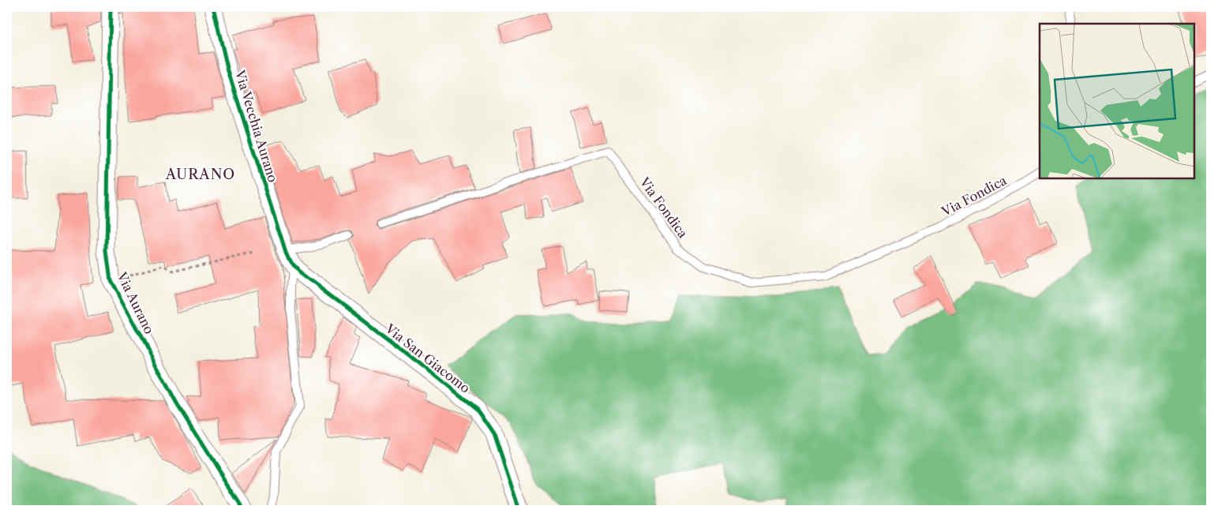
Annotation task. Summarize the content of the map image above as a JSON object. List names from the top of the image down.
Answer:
{
  "streets": {
    "street": ["Via Vecchia Aurano", "Via Aurano", "Via San Giacomo"],
    "lane": ["Via Fondica"]
  },
  "crossings": [
    ["Via Vecchia Aurano", "Via San Giacomo"]
  ],
  "districts": ["AURANO"]
}
